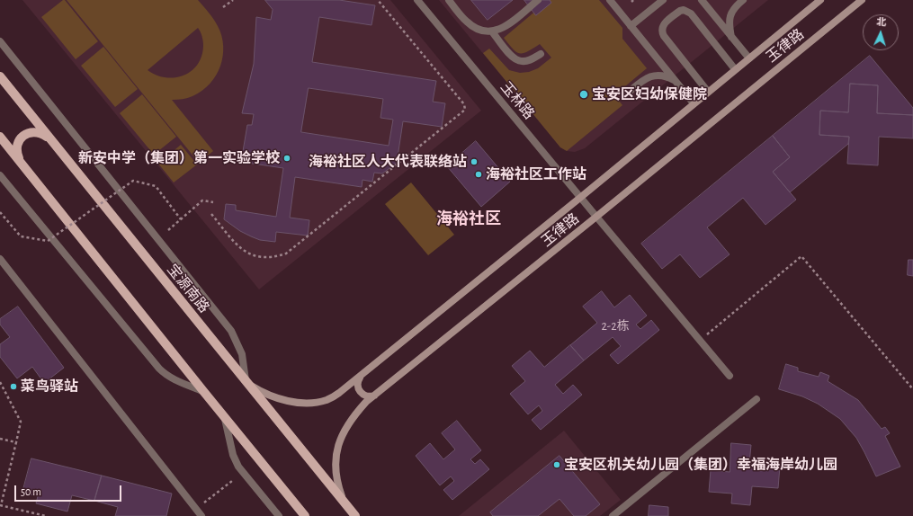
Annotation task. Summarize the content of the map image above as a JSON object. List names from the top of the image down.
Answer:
{
  "streets": {
    "main road": ["玉律路", "宝源南路"],
    "street": ["玉林路"]
  },
  "crossings": [
    ["玉律路", "玉林路"],
    ["玉律路", "宝源南路"]
  ],
  "districts": ["海裕社区"],
  "places": [
    "宝安区妇幼保健院",
    "新安中学（集团）第一实验学校",
    "海裕社区人大代表联络站",
    "海裕社区工作站",
    "菜鸟驿站",
    "宝安区机关幼儿园（集团）幸福海岸幼儿园"
  ],
  "house_numbers": ["2-2栋"],
  "scale_bar": "50 m",
  "north": "top"
}
